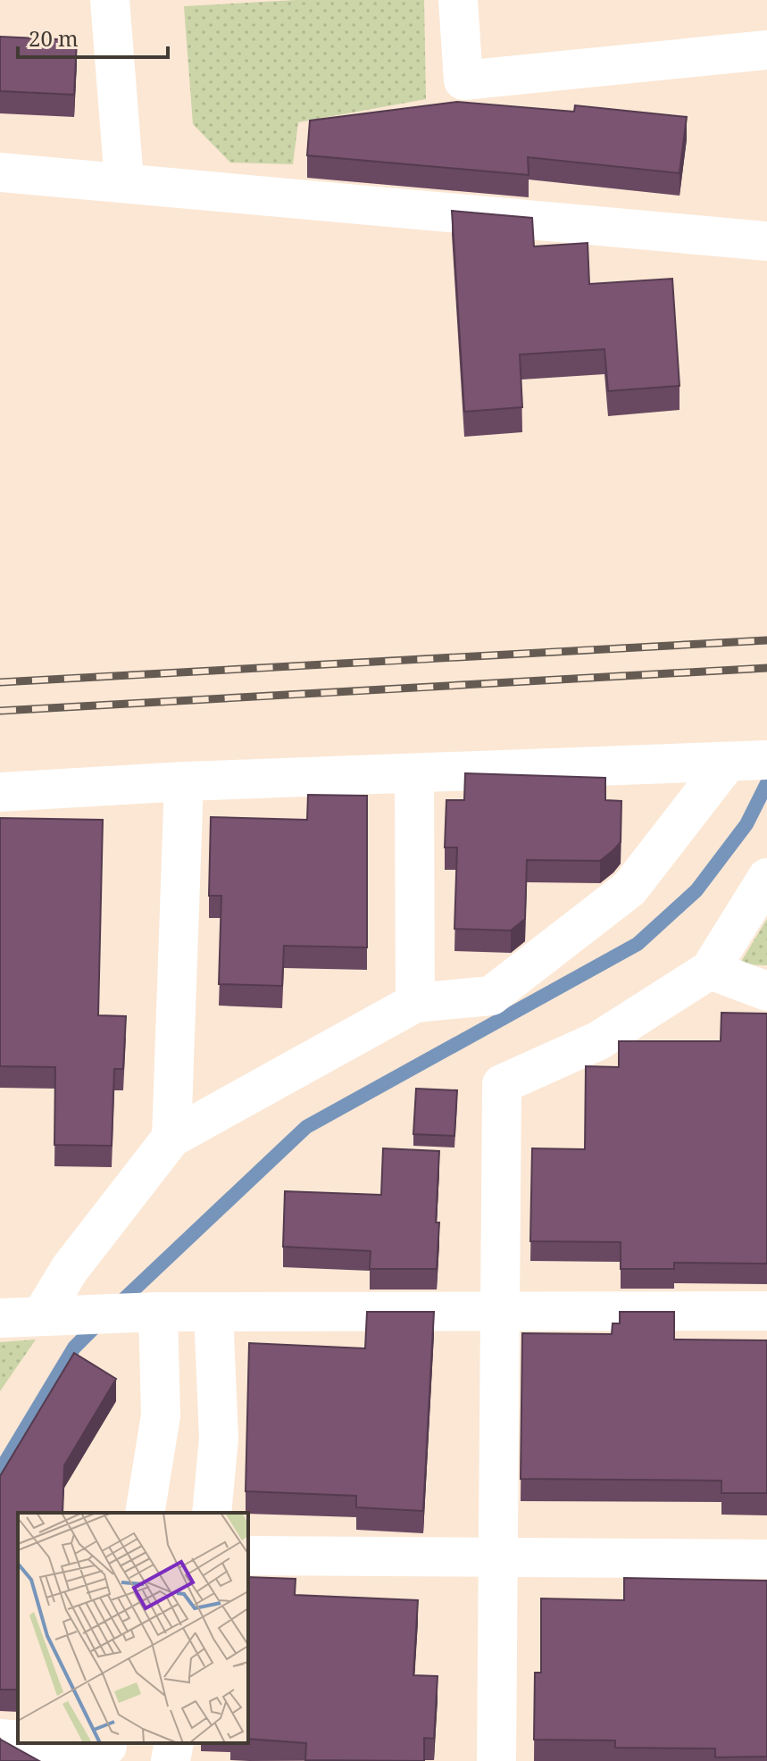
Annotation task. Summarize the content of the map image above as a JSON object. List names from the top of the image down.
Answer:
{
  "scale_bar": "20 m"
}
